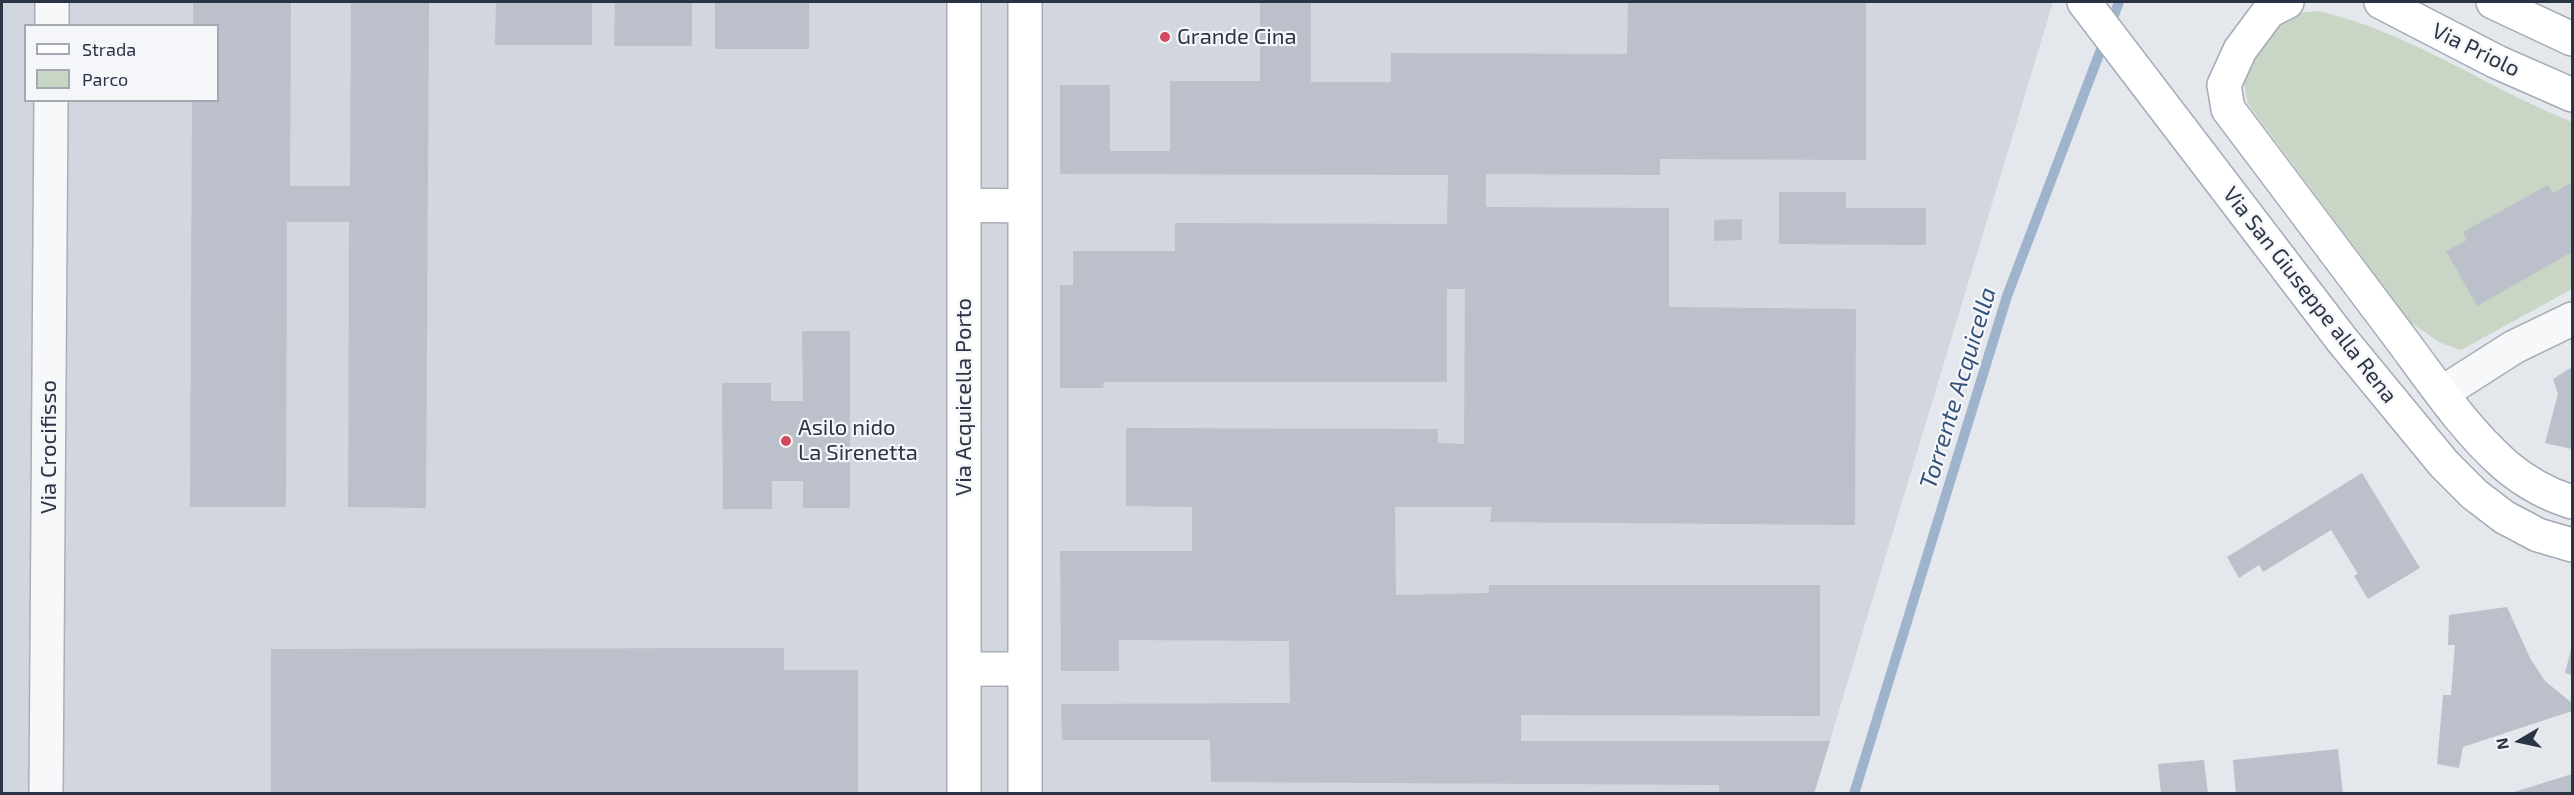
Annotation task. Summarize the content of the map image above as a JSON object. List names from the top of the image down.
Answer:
{
  "streets": {
    "main road": ["Via Priolo", "Via San Giuseppe alla Rena", "Via Acquicella Porto"],
    "street": ["Via Crocifisso"]
  },
  "water": ["Torrente Acquicella"],
  "places": ["Grande Cina", "Asilo nido La Sirenetta"],
  "legend": ["Strada", "Parco"],
  "north": "left"
}
